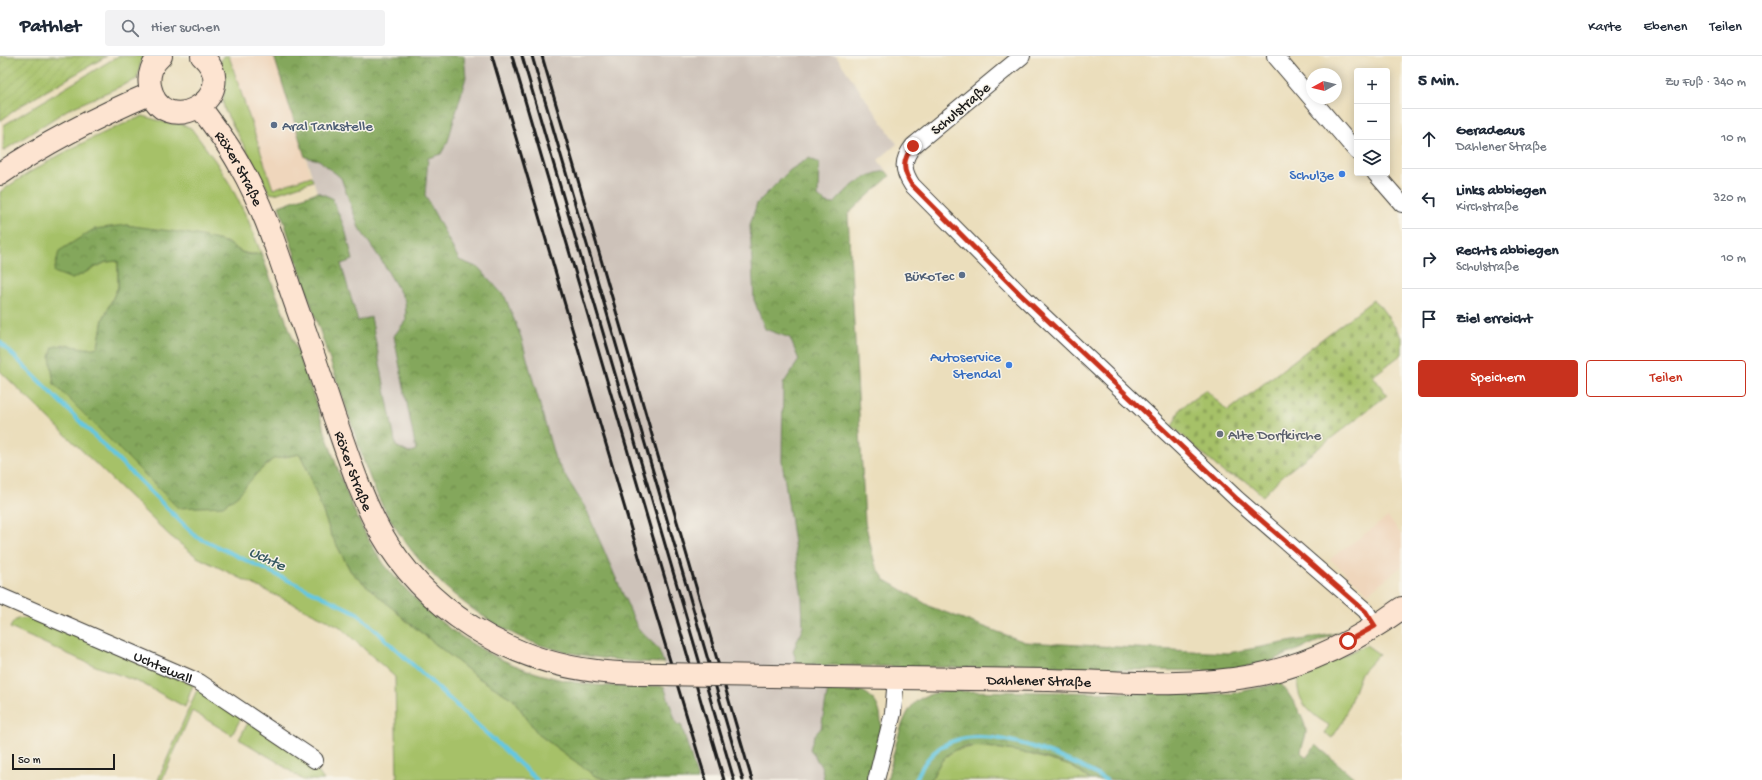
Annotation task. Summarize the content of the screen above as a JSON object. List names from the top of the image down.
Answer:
{
  "streets": {
    "street": [
      "Schulstraße",
      "Röxer Straße",
      "Uchtewall",
      "Dahlener Straße"
    ]
  },
  "crossings": [
    ["Schulstraße", "Dahlener Straße"],
    ["Röxer Straße", "Dahlener Straße"]
  ],
  "water": ["Uchte"],
  "places": [
    "Aral Tankstelle",
    "Schulze",
    "BüKoTec",
    "Autoservice Stendal",
    "Alte Dorfkirche"
  ],
  "scale_bar": "50 m",
  "north": "left",
  "page": {
    "header": "Pathlet",
    "search": "Hier suchen",
    "nav": ["Karte", "Ebenen", "Teilen"],
    "heading": ["5 Min.", "Zu Fuß · 340 m"],
    "map_buttons": ["+", "−"],
    "list": [
      ["Geradeaus", "Dahlener Straße", "10 m"],
      ["Links abbiegen", "Kirchstraße", "320 m"],
      ["Rechts abbiegen", "Schulstraße", "10 m"],
      "Ziel erreicht"
    ],
    "buttons": ["Speichern", "Teilen"],
    "scale": "50 m"
  }
}
